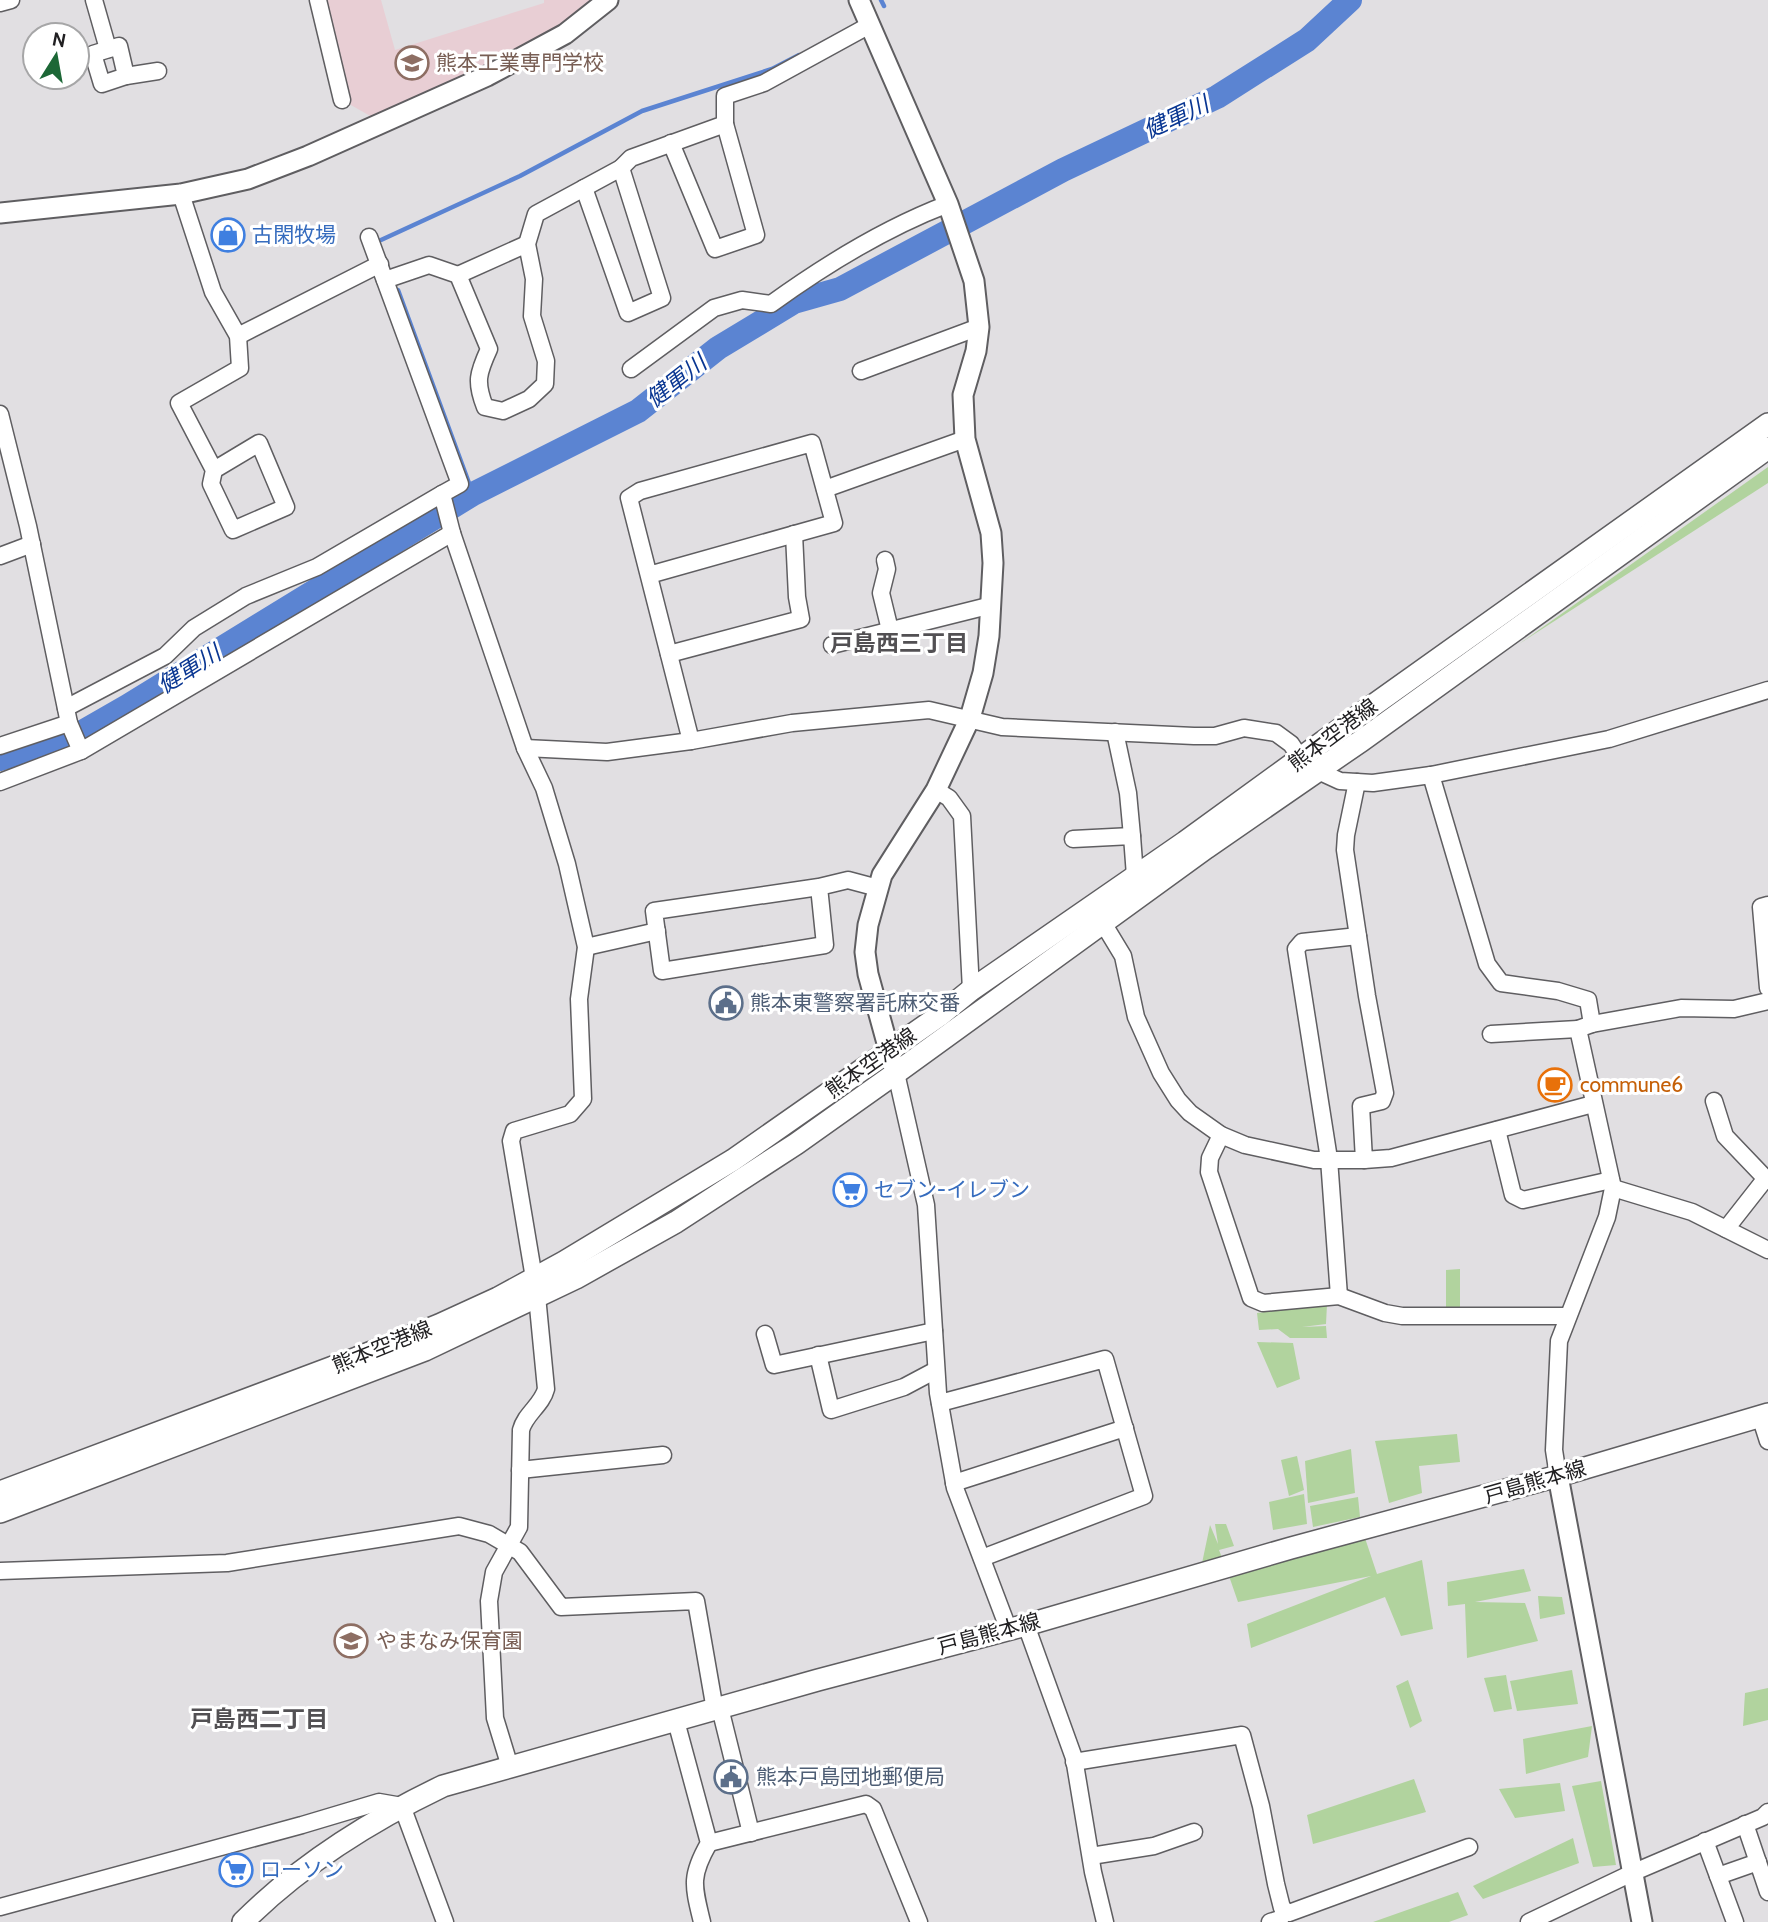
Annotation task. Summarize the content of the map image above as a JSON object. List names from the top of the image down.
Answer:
{
  "streets": {
    "main road": ["熊本空港線", "戸島熊本線"]
  },
  "districts": ["戸島西三丁目", "戸島西二丁目"],
  "water": ["健軍川"],
  "places": {
    "school or university": ["熊本工業専門学校", "やまなみ保育園"],
    "shop": ["古閑牧場"],
    "public building": ["熊本東警察署託麻交番", "熊本戸島団地郵便局"],
    "cafe": ["commune6"],
    "supermarket": ["セブン-イレブン", "ローソン"]
  },
  "north": "top"
}
